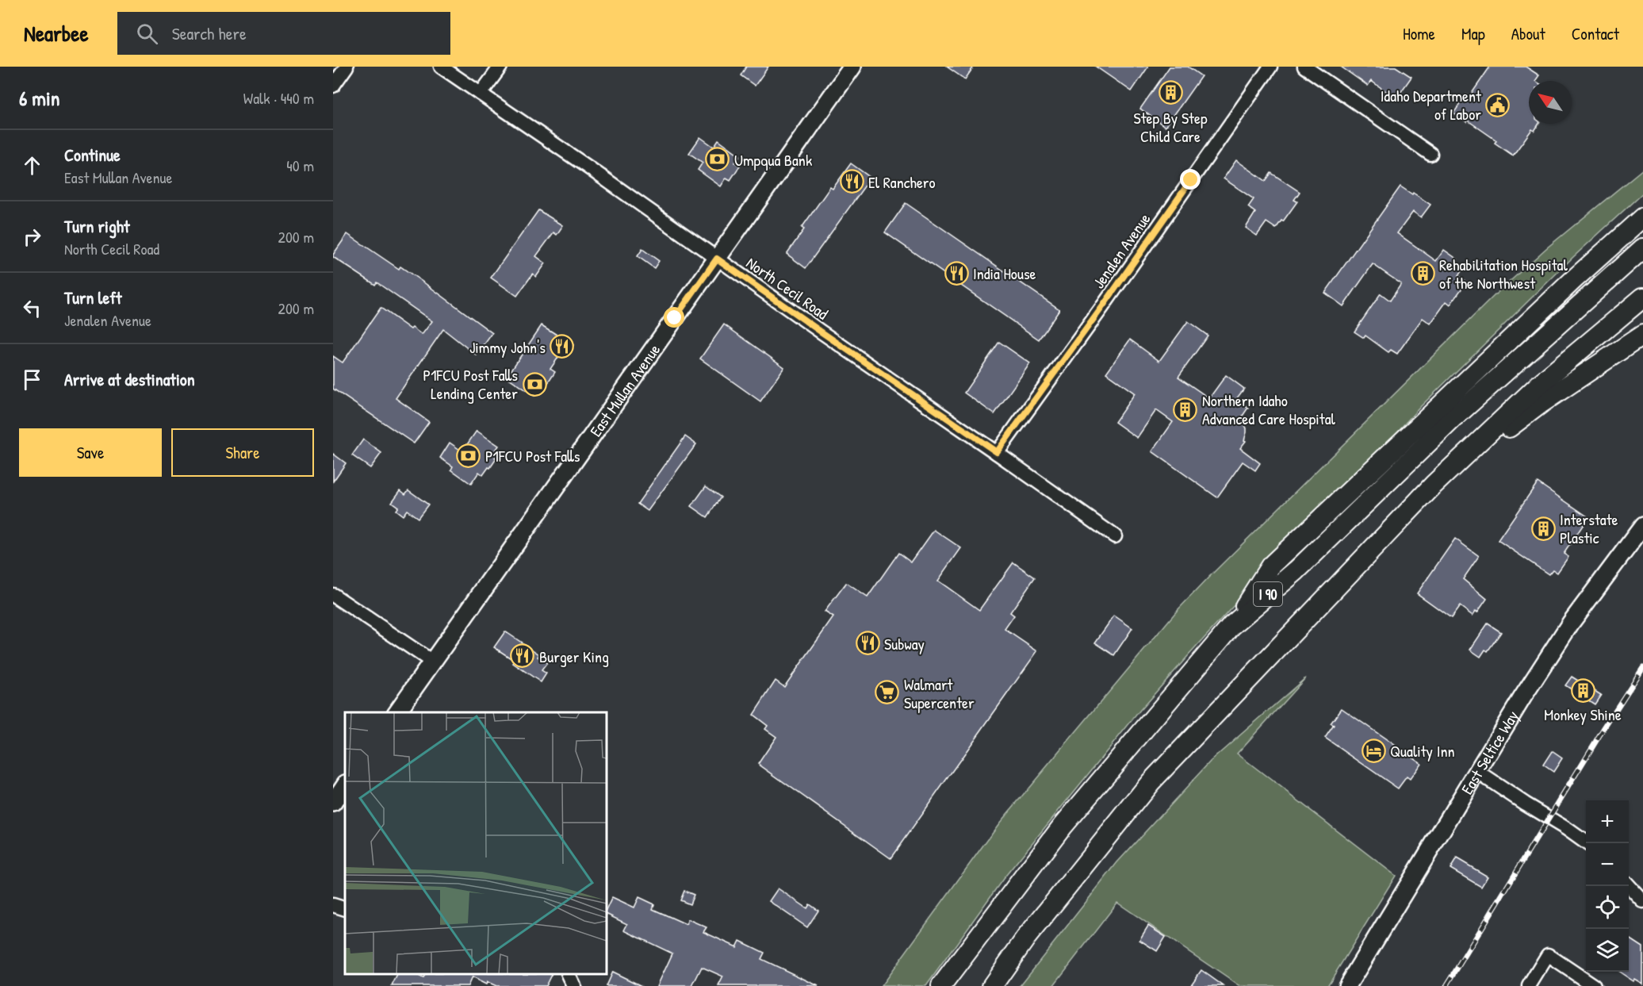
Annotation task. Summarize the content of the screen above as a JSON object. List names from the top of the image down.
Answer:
{
  "streets": {
    "highway": ["I 90"],
    "main road": ["East Mullan Avenue", "East Seltice Way"],
    "street": ["Jenalen Avenue", "North Cecil Road"]
  },
  "crossings": [
    ["Jenalen Avenue", "North Cecil Road"],
    ["North Cecil Road", "East Mullan Avenue"]
  ],
  "places": {
    "building": [
      "Step By Step Child Care",
      "Rehabilitation Hospital of the Northwest",
      "Northern Idaho Advanced Care Hospital",
      "Interstate Plastic",
      "Monkey Shine"
    ],
    "public building": ["Idaho Department of Labor"],
    "bank": ["Umpqua Bank", "P1FCU Post Falls Lending Center", "P1FCU Post Falls"],
    "restaurant": [
      "El Ranchero",
      "India House",
      "Jimmy John's",
      "Subway",
      "Burger King"
    ],
    "supermarket": ["Walmart Supercenter"],
    "hotel": ["Quality Inn"]
  },
  "north": "top left",
  "page": {
    "header": "Nearbee",
    "search": "Search here",
    "nav": [
      "Home",
      "Map",
      "About",
      "Contact"
    ],
    "heading": ["6 min", "Walk · 440 m"],
    "list": [
      ["Continue", "East Mullan Avenue", "40 m"],
      ["Turn right", "North Cecil Road", "200 m"],
      ["Turn left", "Jenalen Avenue", "200 m"],
      "Arrive at destination"
    ],
    "buttons": ["Save", "Share"],
    "map_buttons": ["+", "−"]
  }
}
